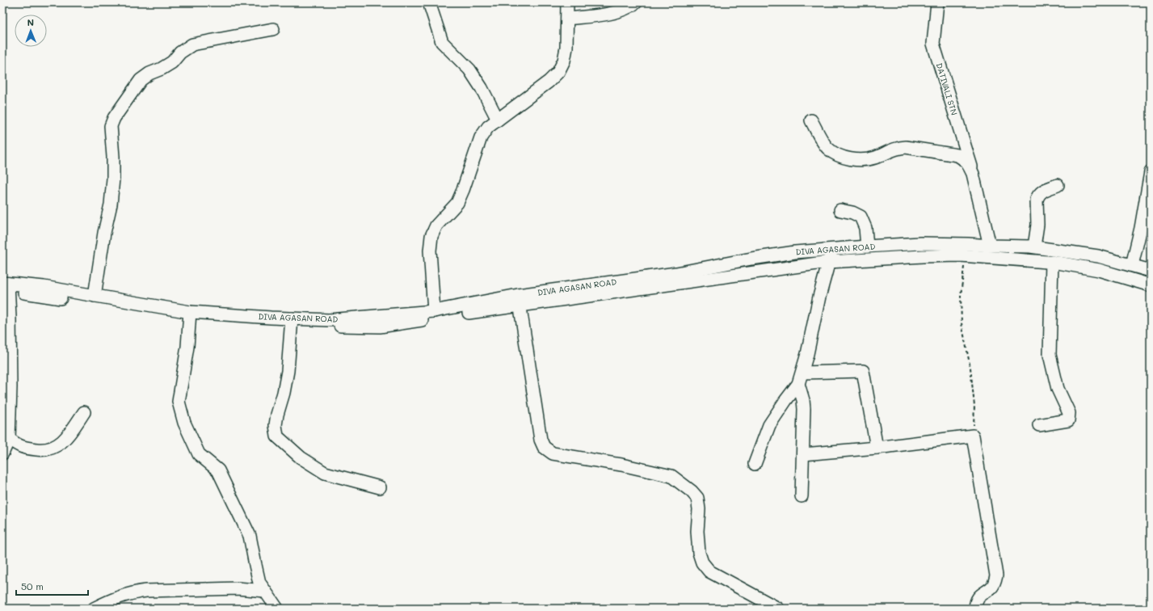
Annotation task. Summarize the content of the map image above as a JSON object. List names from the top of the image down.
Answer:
{
  "streets": {
    "street": ["DATIVALI STN", "DIVA AGASAN ROAD"]
  },
  "scale_bar": "50 m",
  "north": "top"
}
